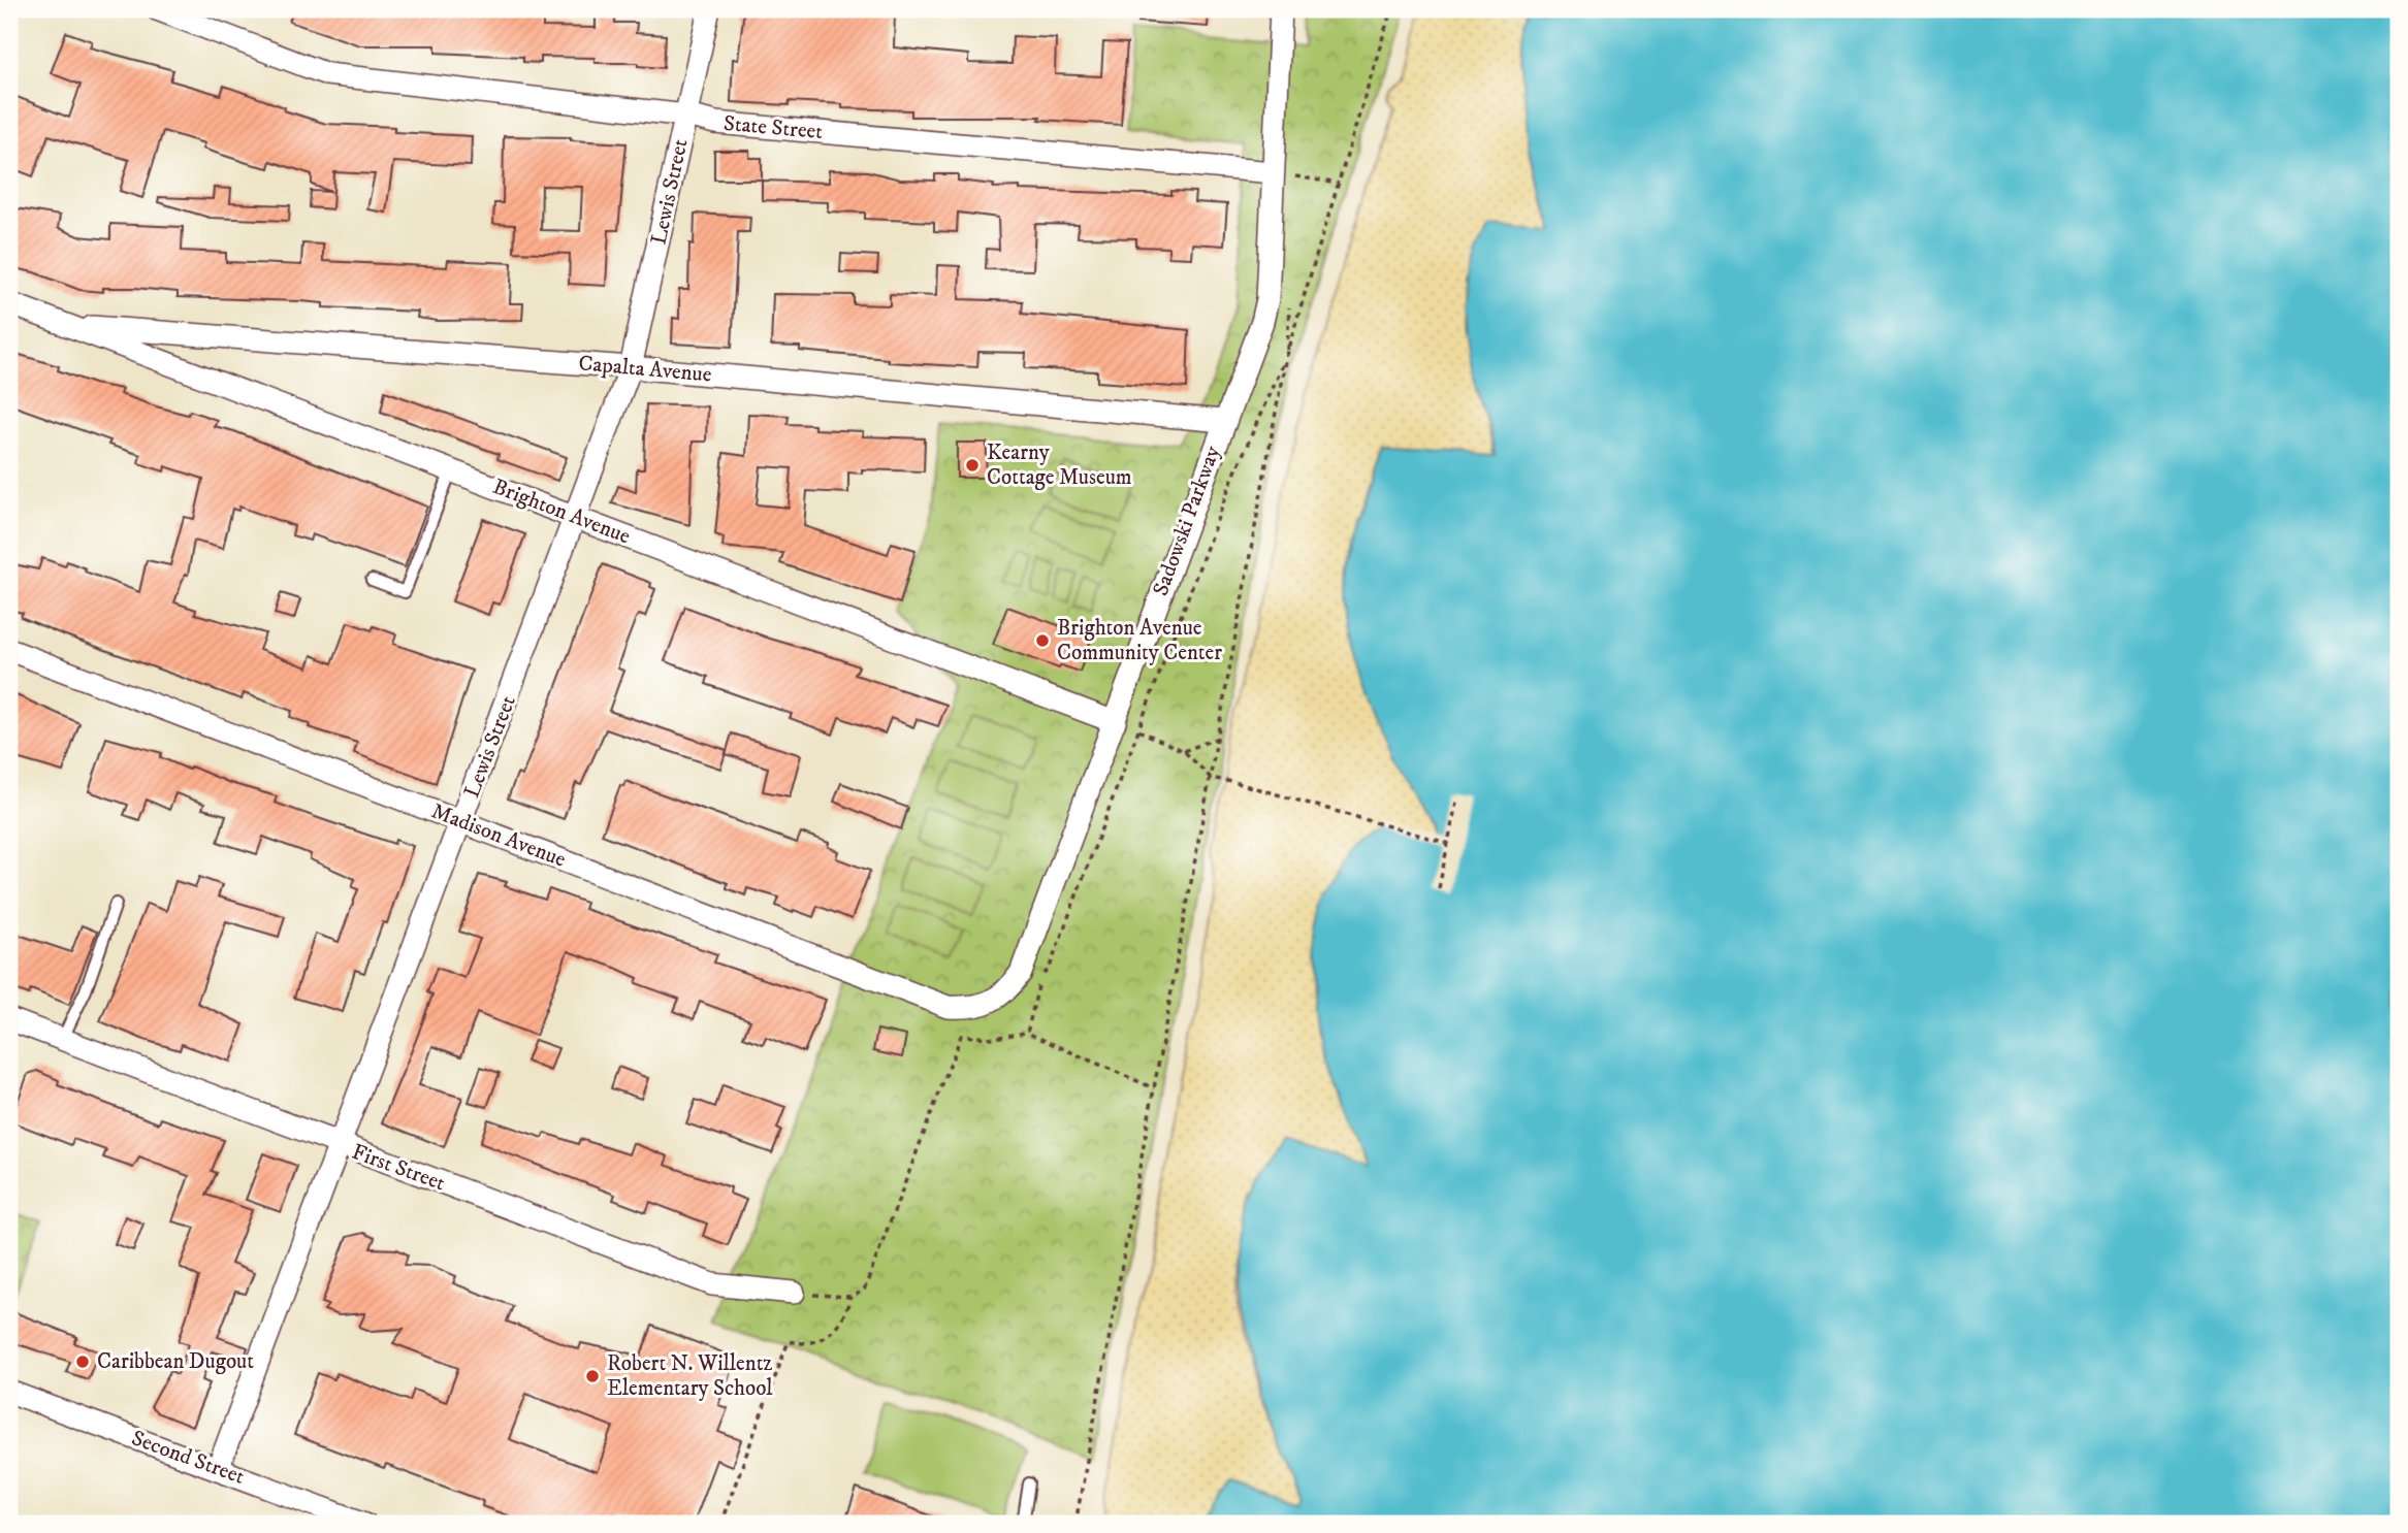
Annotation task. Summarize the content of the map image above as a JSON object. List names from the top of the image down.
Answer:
{
  "streets": {
    "street": [
      "State Street",
      "Lewis Street",
      "Capalta Avenue",
      "Brighton Avenue",
      "Sadowski Parkway",
      "Madison Avenue",
      "First Street",
      "Second Street"
    ]
  },
  "crossings": [
    ["State Street", "Lewis Street"],
    ["State Street", "Sadowski Parkway"],
    ["Lewis Street", "Capalta Avenue"],
    ["Lewis Street", "Brighton Avenue"],
    ["Lewis Street", "Madison Avenue"],
    ["Lewis Street", "First Street"],
    ["Lewis Street", "Second Street"],
    ["Capalta Avenue", "Brighton Avenue"],
    ["Capalta Avenue", "Sadowski Parkway"],
    ["Brighton Avenue", "Sadowski Parkway"],
    ["Sadowski Parkway", "Madison Avenue"]
  ],
  "places": [
    "Kearny Cottage Museum",
    "Brighton Avenue Community Center",
    "Caribbean Dugout",
    "Robert N. Willentz Elementary School"
  ]
}
